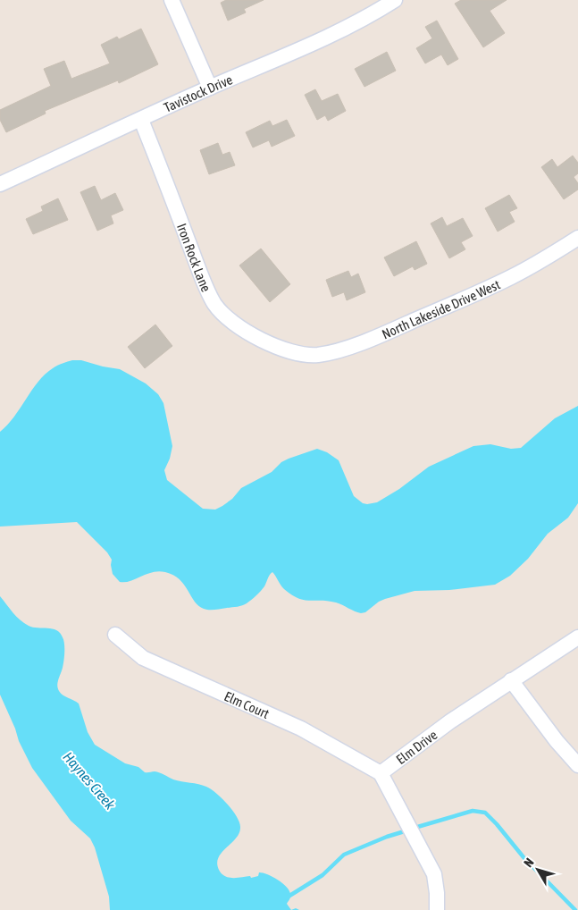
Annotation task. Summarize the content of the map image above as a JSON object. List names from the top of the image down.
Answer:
{
  "streets": {
    "street": [
      "Tavistock Drive",
      "Iron Rock Lane",
      "North Lakeside Drive West",
      "Elm Court",
      "Elm Drive"
    ]
  },
  "crossings": [
    ["Tavistock Drive", "Iron Rock Lane"],
    ["Iron Rock Lane", "North Lakeside Drive West"],
    ["Elm Court", "Elm Drive"]
  ],
  "water": ["Haynes Creek"],
  "north": "top left"
}
